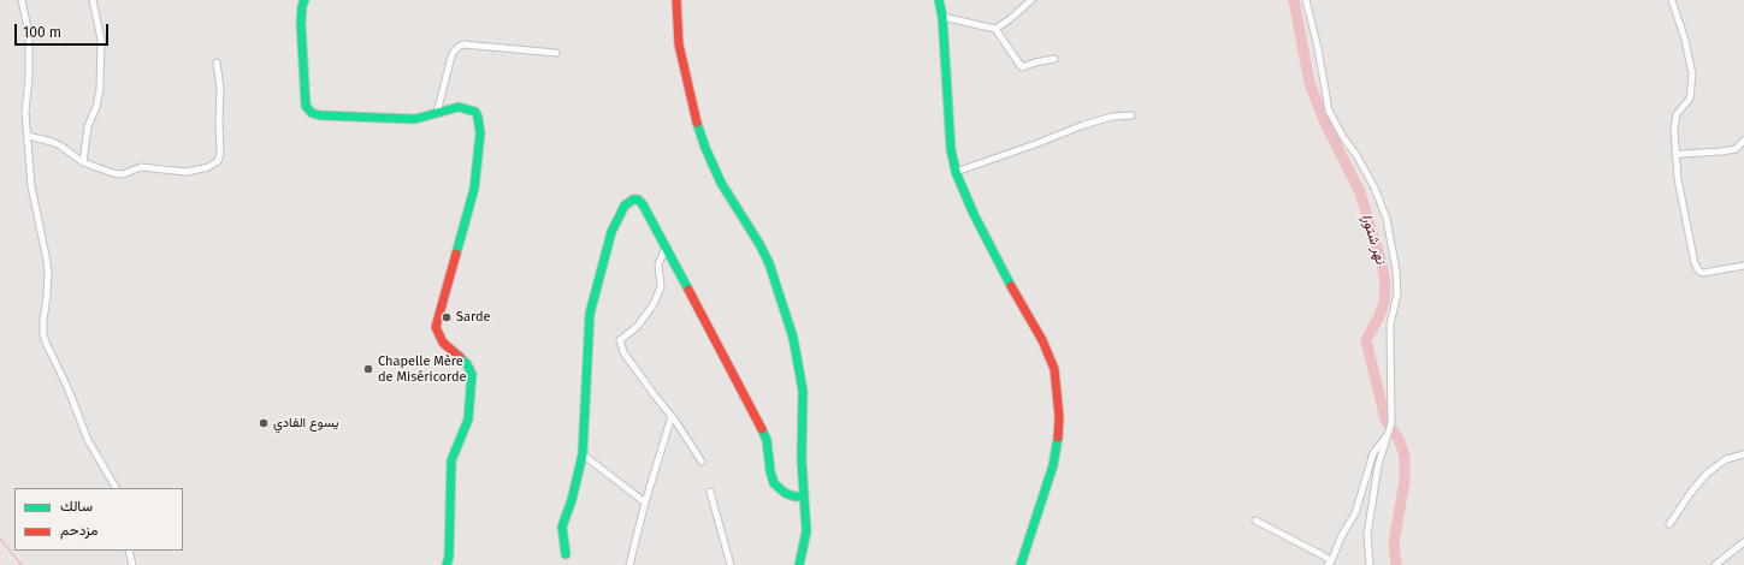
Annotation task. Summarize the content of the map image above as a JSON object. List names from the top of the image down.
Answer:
{
  "water": ["نهر شتورا"],
  "places": ["Sarde", "Chapelle Mère de Miséricorde", "يسوع الفادي"],
  "legend": ["سالك", "مزدحم"],
  "scale_bar": "100 m"
}
